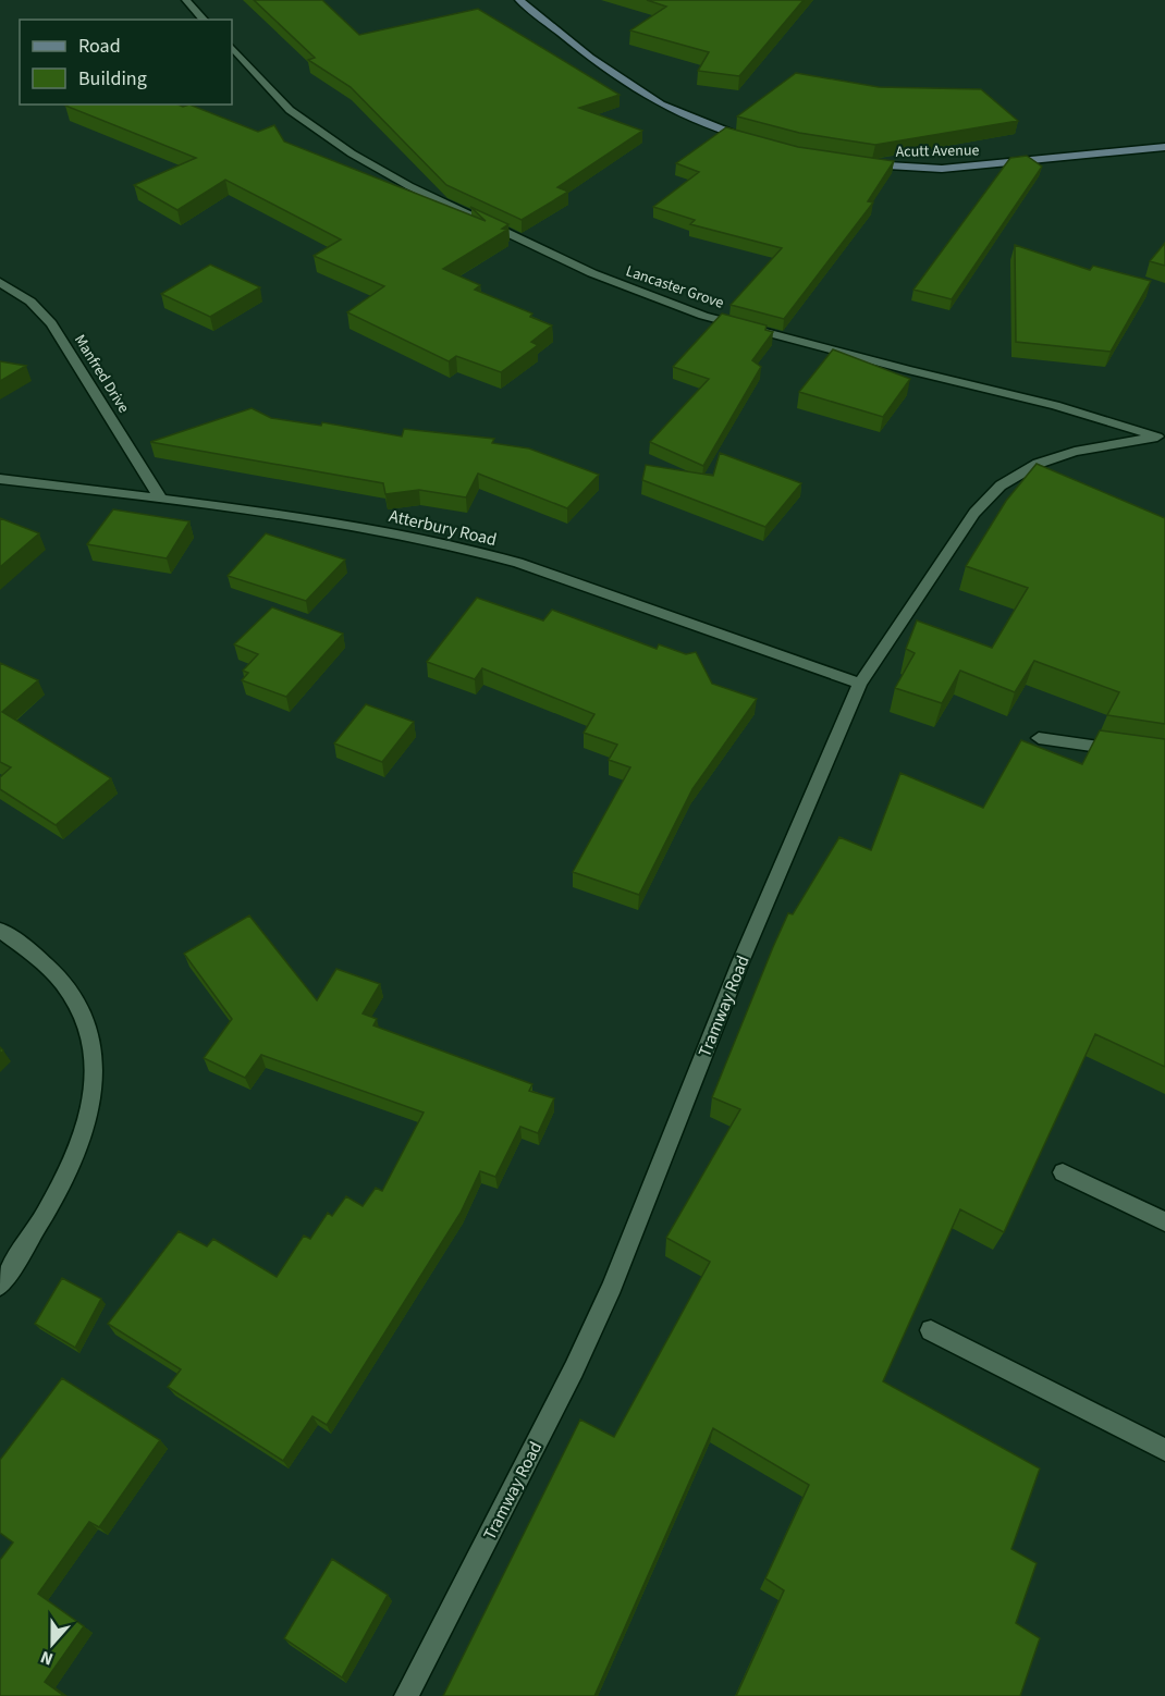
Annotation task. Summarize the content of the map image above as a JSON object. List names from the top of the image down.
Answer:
{
  "streets": {
    "street": [
      "Acutt Avenue",
      "Lancaster Grove",
      "Manfred Drive",
      "Atterbury Road",
      "Tramway Road"
    ]
  },
  "crossings": [
    ["Lancaster Grove", "Tramway Road"],
    ["Manfred Drive", "Atterbury Road"],
    ["Atterbury Road", "Tramway Road"]
  ],
  "legend": ["Road", "Building"],
  "north": "bottom"
}
